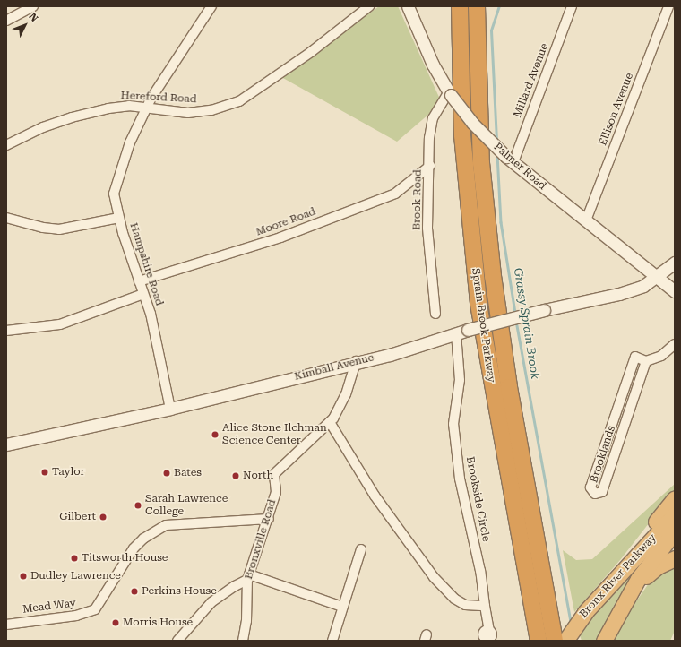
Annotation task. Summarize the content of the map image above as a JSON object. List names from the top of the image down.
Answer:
{
  "streets": {
    "highway": ["Sprain Brook Parkway", "Bronx River Parkway"],
    "street": [
      "Millard Avenue",
      "Hereford Road",
      "Ellison Avenue",
      "Palmer Road",
      "Brook Road",
      "Moore Road",
      "Hampshire Road",
      "Kimball Avenue",
      "Brooklands",
      "Brookside Circle",
      "Bronxville Road",
      "Mead Way"
    ]
  },
  "crossings": [
    ["Millard Avenue", "Palmer Road"],
    ["Ellison Avenue", "Palmer Road"],
    ["Palmer Road", "Brook Road"],
    ["Palmer Road", "Kimball Avenue"],
    ["Brook Road", "Moore Road"],
    ["Moore Road", "Hampshire Road"],
    ["Hampshire Road", "Kimball Avenue"],
    ["Kimball Avenue", "Brookside Circle"],
    ["Kimball Avenue", "Bronxville Road"],
    ["Bronxville Road", "Mead Way"]
  ],
  "water": ["Grassy Sprain Brook"],
  "places": [
    "Alice Stone Ilchman Science Center",
    "Taylor",
    "Bates",
    "North",
    "Sarah Lawrence College",
    "Gilbert",
    "Titsworth House",
    "Dudley Lawrence",
    "Perkins House",
    "Morris House"
  ],
  "north": "top right"
}
